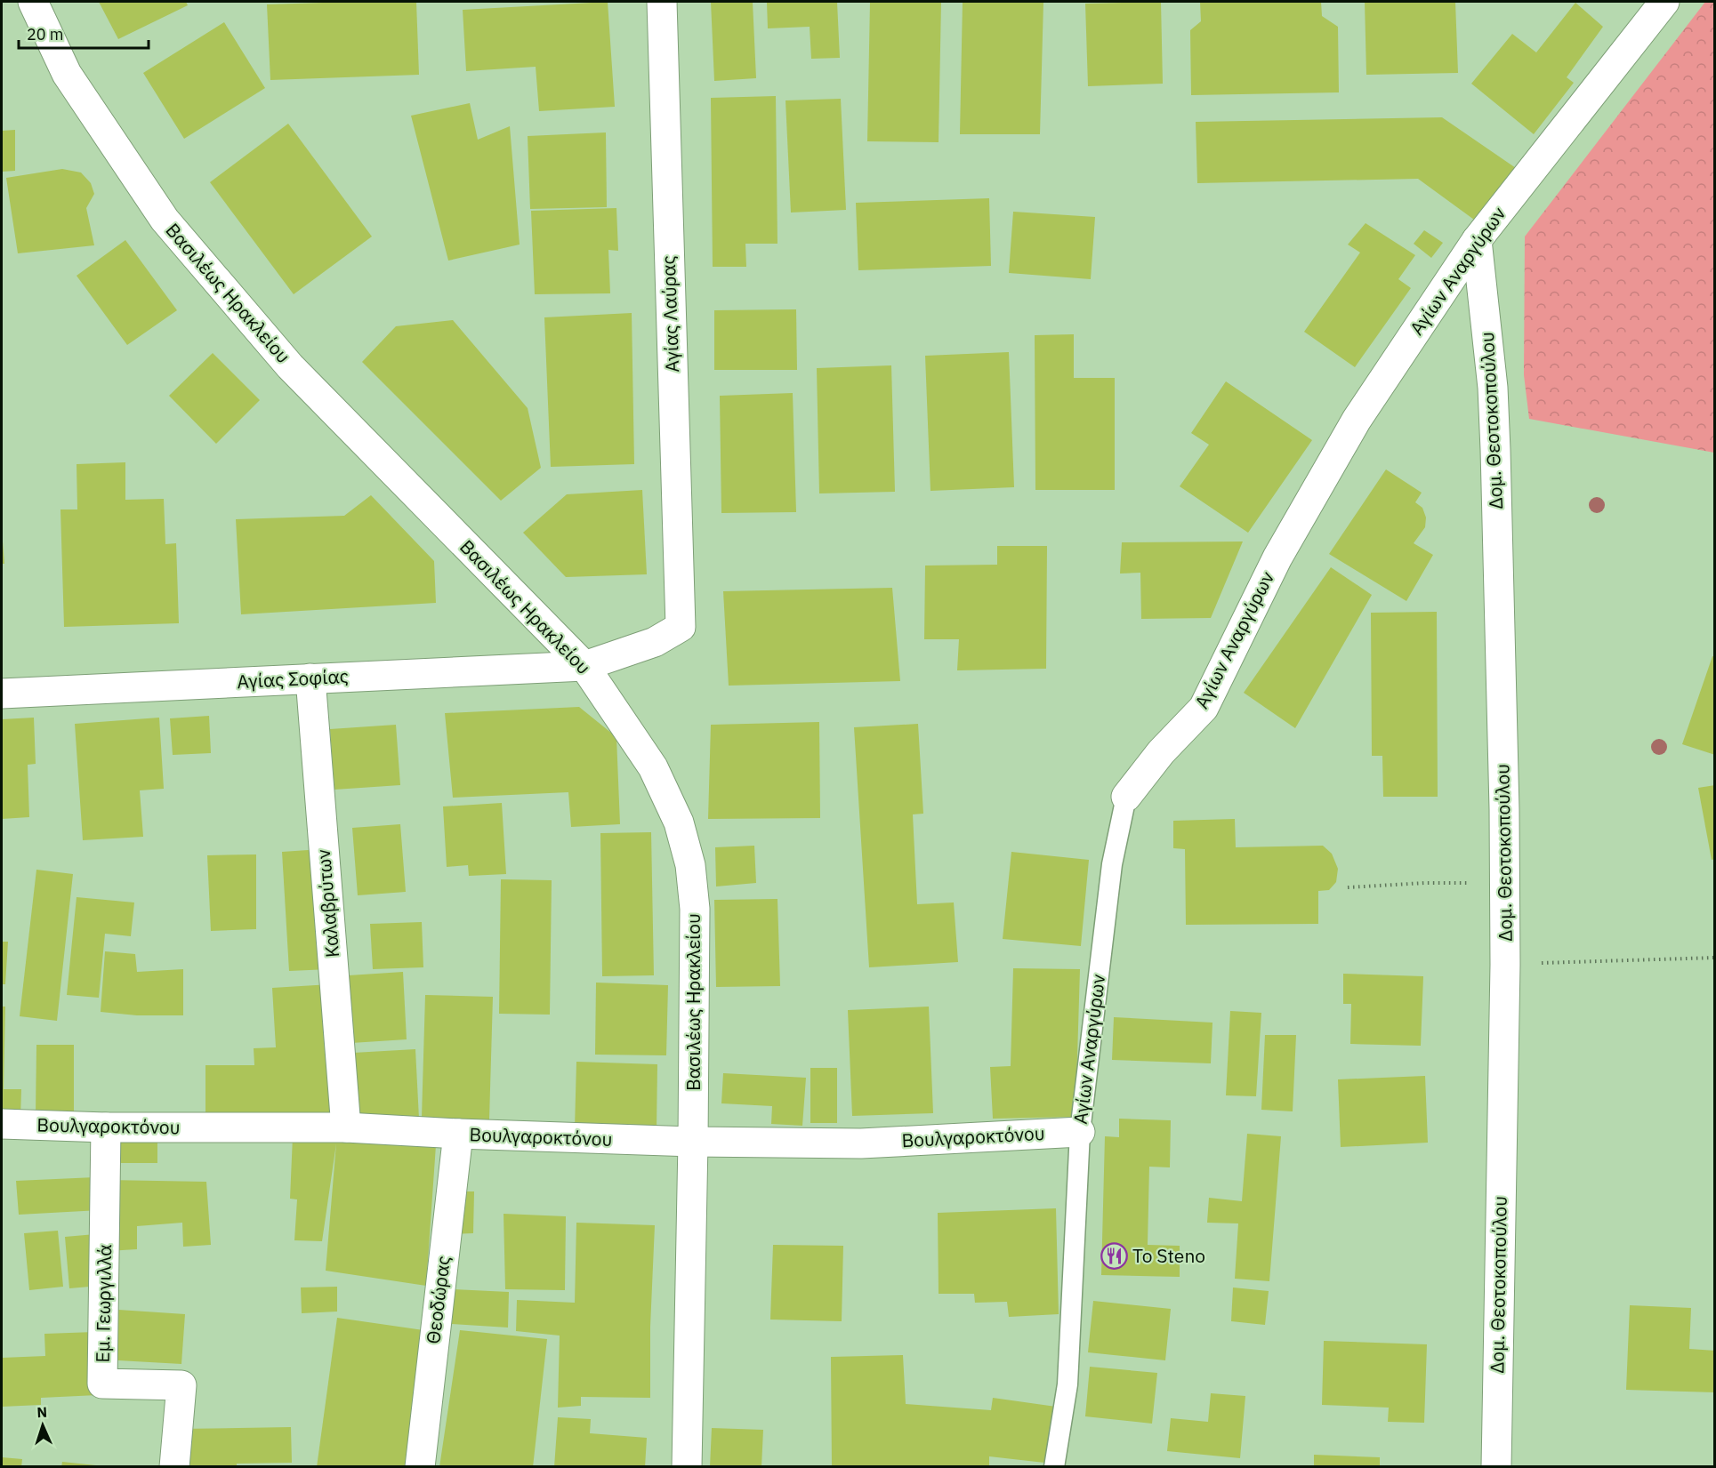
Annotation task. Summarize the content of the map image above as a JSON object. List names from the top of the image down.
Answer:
{
  "streets": {
    "street": [
      "Αγίων Αναργύρων",
      "Βασιλέως Ηρακλείου",
      "Αγίας Λαύρας",
      "Δομ. Θεοτοκοπούλου",
      "Αγίας Σοφίας",
      "Καλαβρύτων",
      "Βουλγαροκτόνου",
      "Θεοδώρας",
      "Εμ. Γεωργιλλά"
    ]
  },
  "crossings": [
    ["Αγίων Αναργύρων", "Δομ. Θεοτοκοπούλου"],
    ["Αγίων Αναργύρων", "Βουλγαροκτόνου"],
    ["Βασιλέως Ηρακλείου", "Αγίας Σοφίας"],
    ["Βασιλέως Ηρακλείου", "Βουλγαροκτόνου"],
    ["Αγίας Λαύρας", "Αγίας Σοφίας"],
    ["Αγίας Σοφίας", "Καλαβρύτων"],
    ["Καλαβρύτων", "Βουλγαροκτόνου"],
    ["Βουλγαροκτόνου", "Θεοδώρας"],
    ["Βουλγαροκτόνου", "Εμ. Γεωργιλλά"]
  ],
  "places": {
    "restaurant": ["To Steno"]
  },
  "scale_bar": "20 m",
  "north": "top"
}
